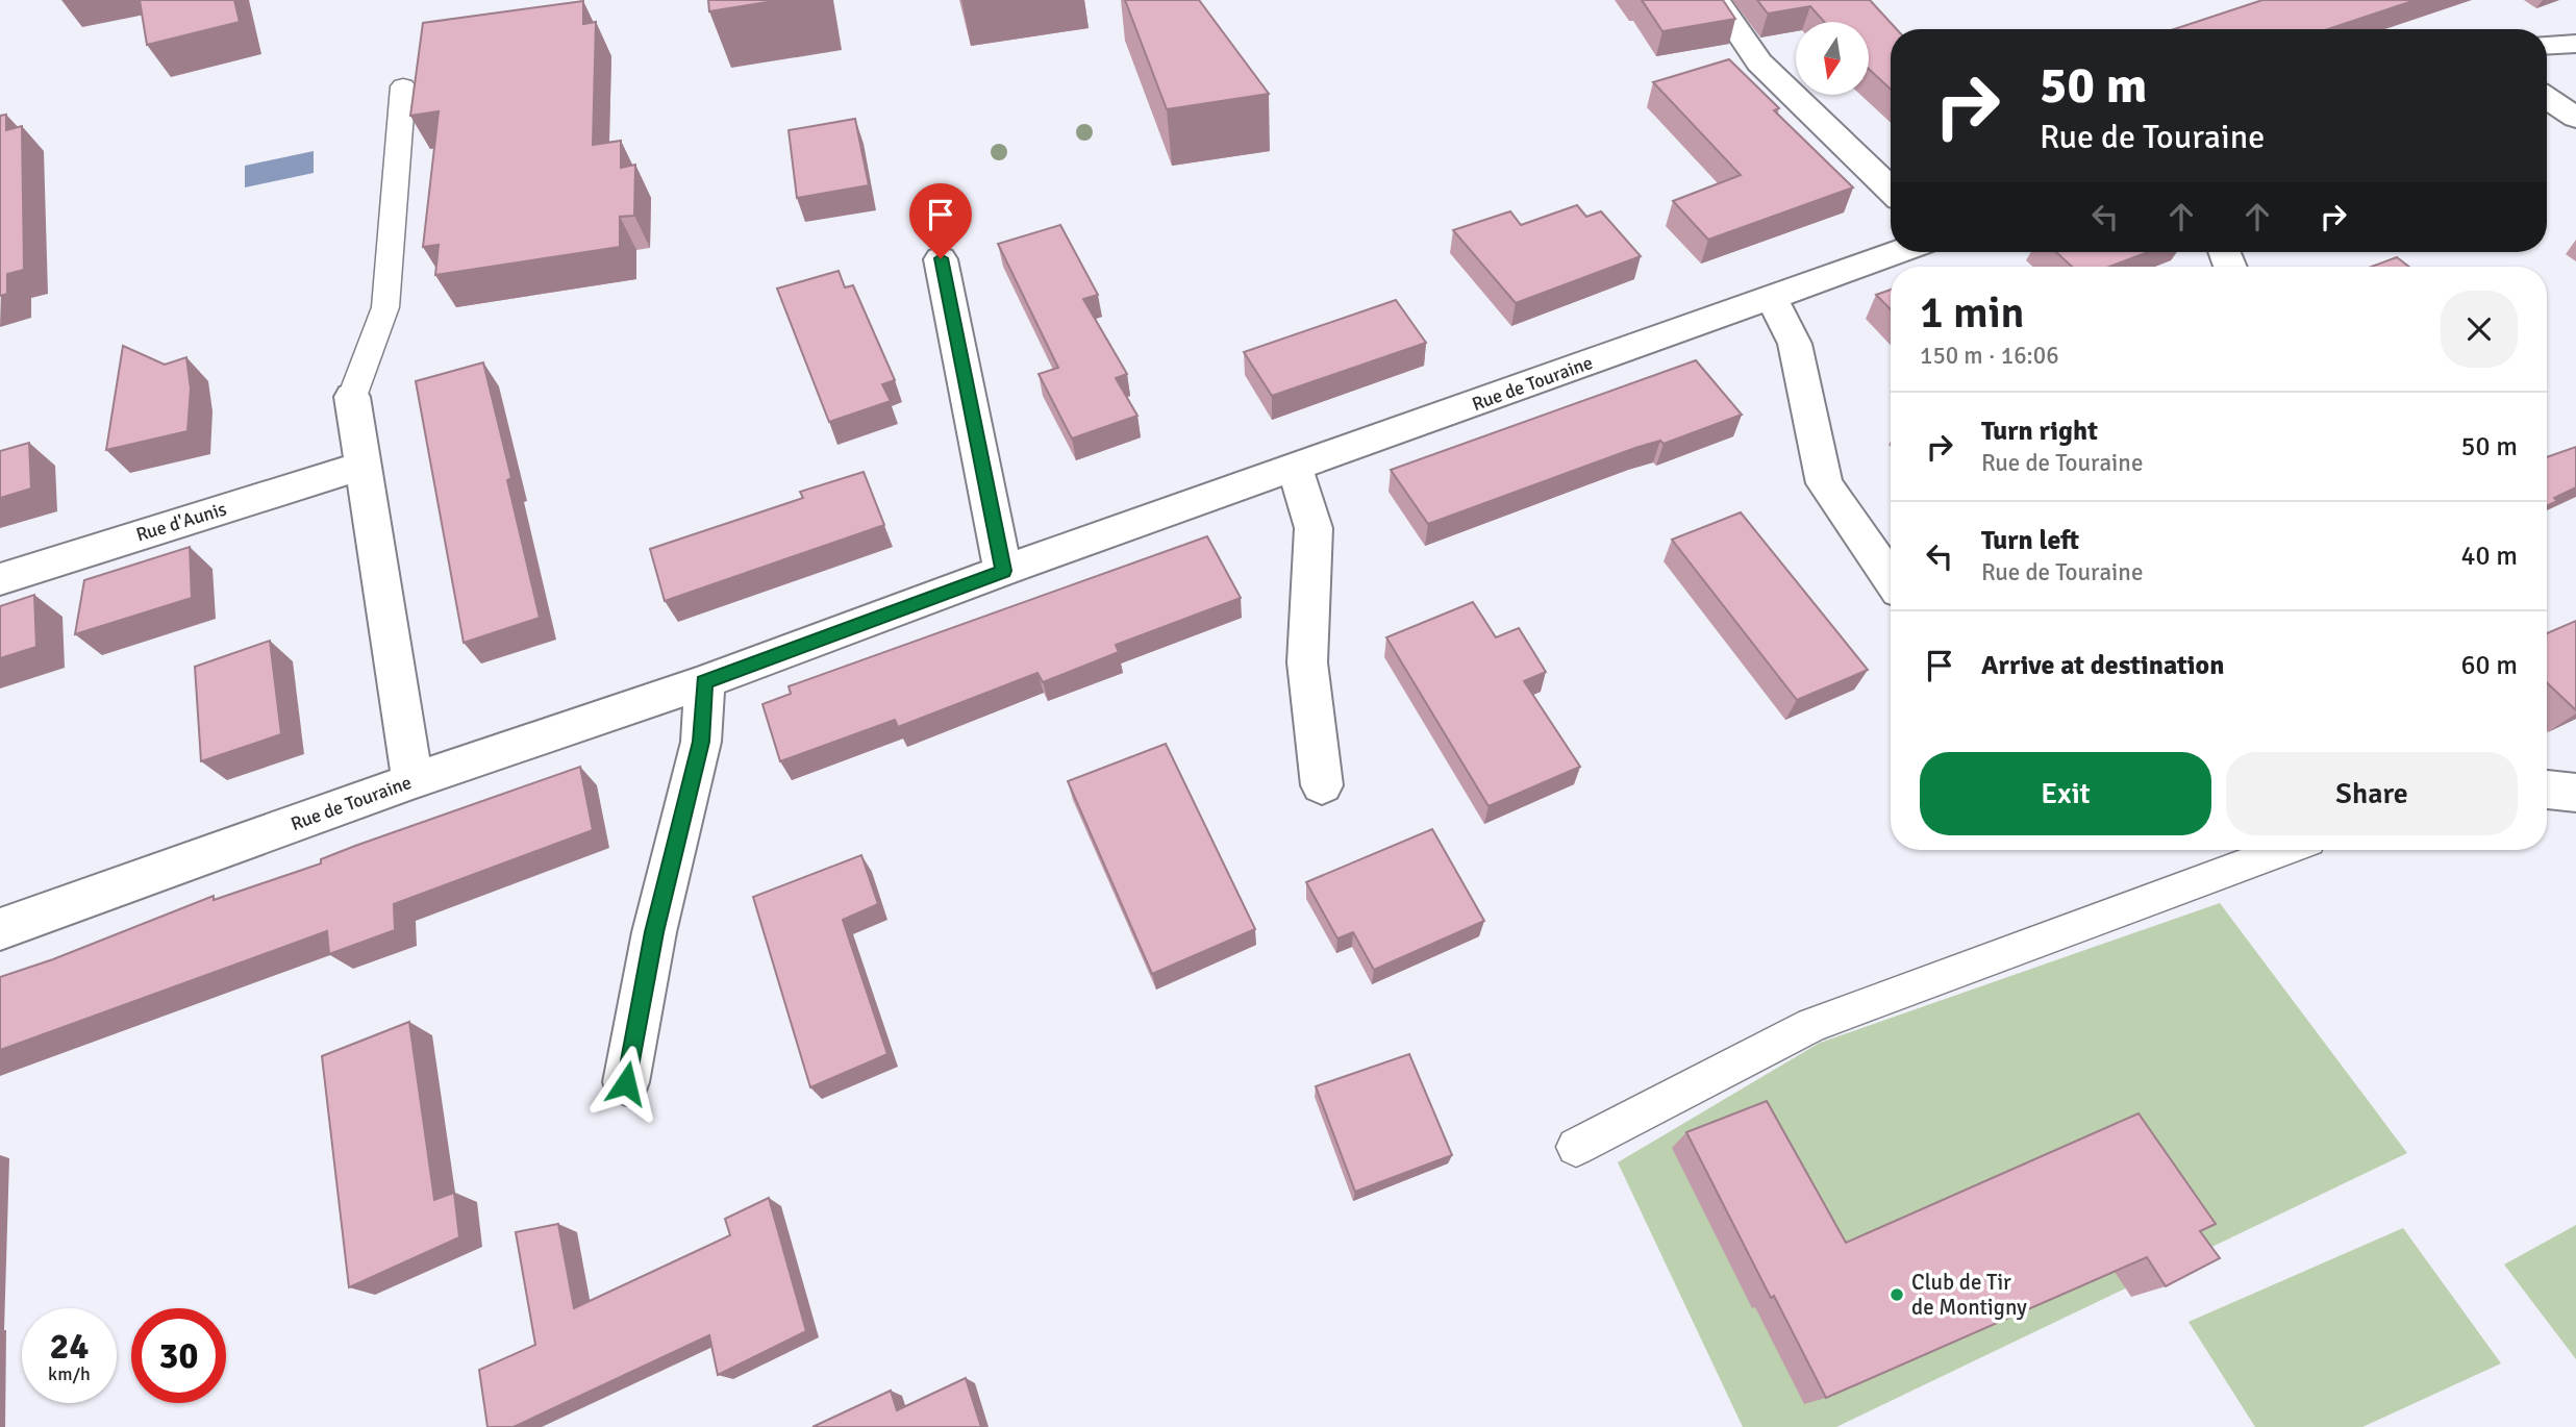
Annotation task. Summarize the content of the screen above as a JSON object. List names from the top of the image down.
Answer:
{
  "streets": {
    "street": ["Rue de Touraine", "Rue d'Aunis"]
  },
  "places": ["Club de Tir de Montigny"],
  "north": "bottom",
  "page": {
    "turn": ["50 m", "Rue de Touraine"],
    "heading": ["1 min", "150 m · 16:06"],
    "list": [
      {
        "name": "Turn right",
        "note": "Rue de Touraine",
        "value": "50 m"
      },
      {
        "name": "Turn left",
        "note": "Rue de Touraine",
        "value": "40 m"
      },
      {
        "name": "Arrive at destination",
        "value": "60 m"
      }
    ],
    "buttons": ["Exit", "Share"],
    "speed": "24 km/h",
    "limit": "30"
  }
}
